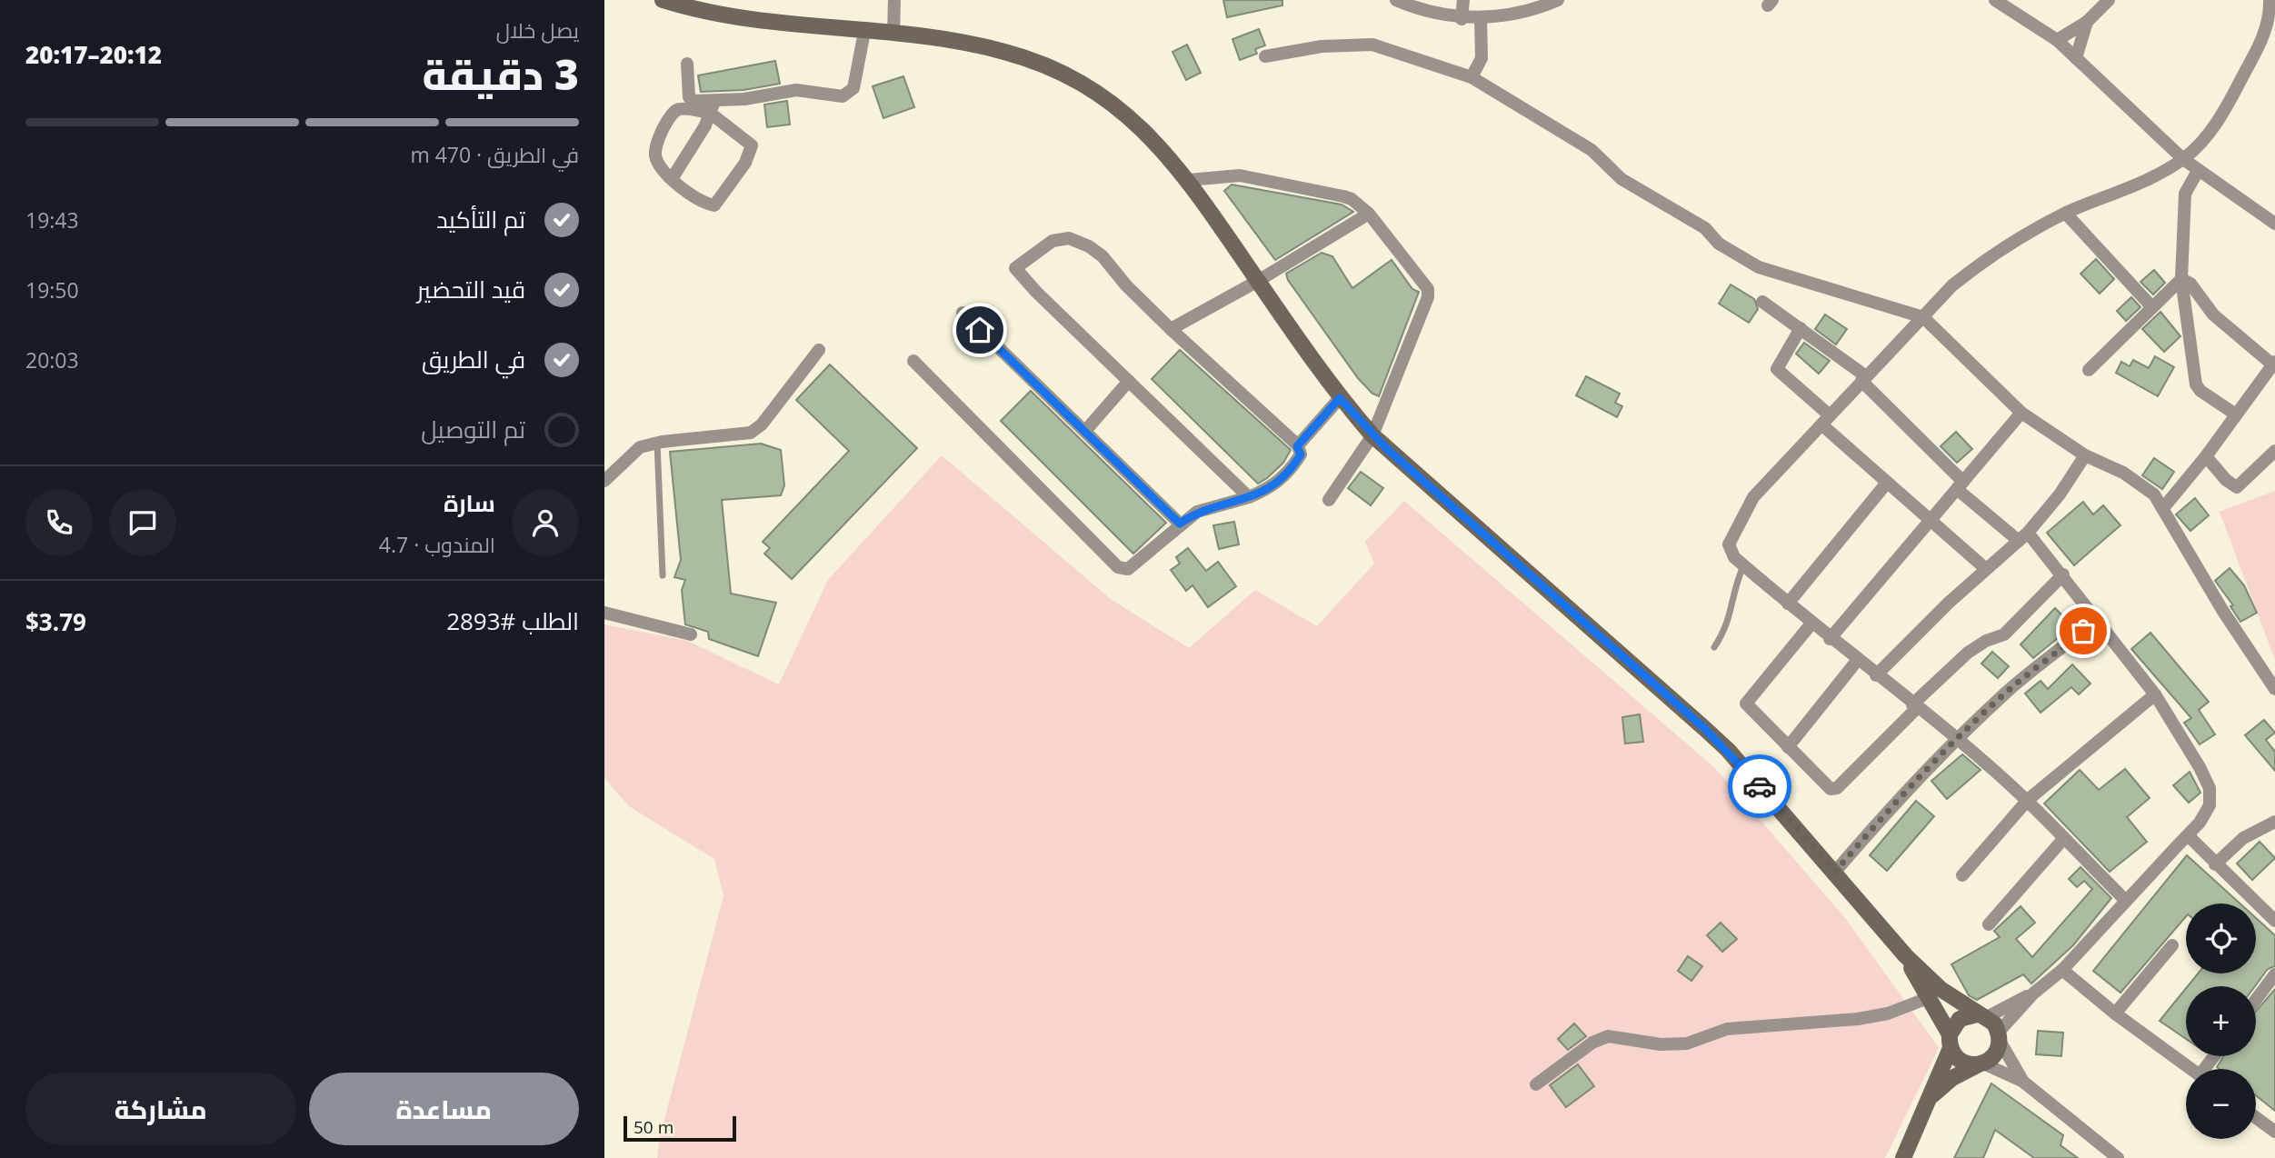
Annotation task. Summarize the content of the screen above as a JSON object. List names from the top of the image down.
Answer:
{
  "scale_bar": "50 m",
  "page": {
    "heading": ["3 دقيقة", "يصل خلال", "20:12–20:17"],
    "panel": [
      "سارة",
      "المندوب · 4.7",
      "الطلب #2893",
      "$3.79"
    ],
    "bar": "في الطريق · 470 m",
    "list": [
      ["تم التأكيد", "19:43"],
      ["قيد التحضير", "19:50"],
      ["في الطريق", "20:03"],
      "تم التوصيل"
    ],
    "map_buttons": ["+", "−"],
    "buttons": ["مساعدة", "مشاركة"],
    "scale": "50 m"
  }
}
